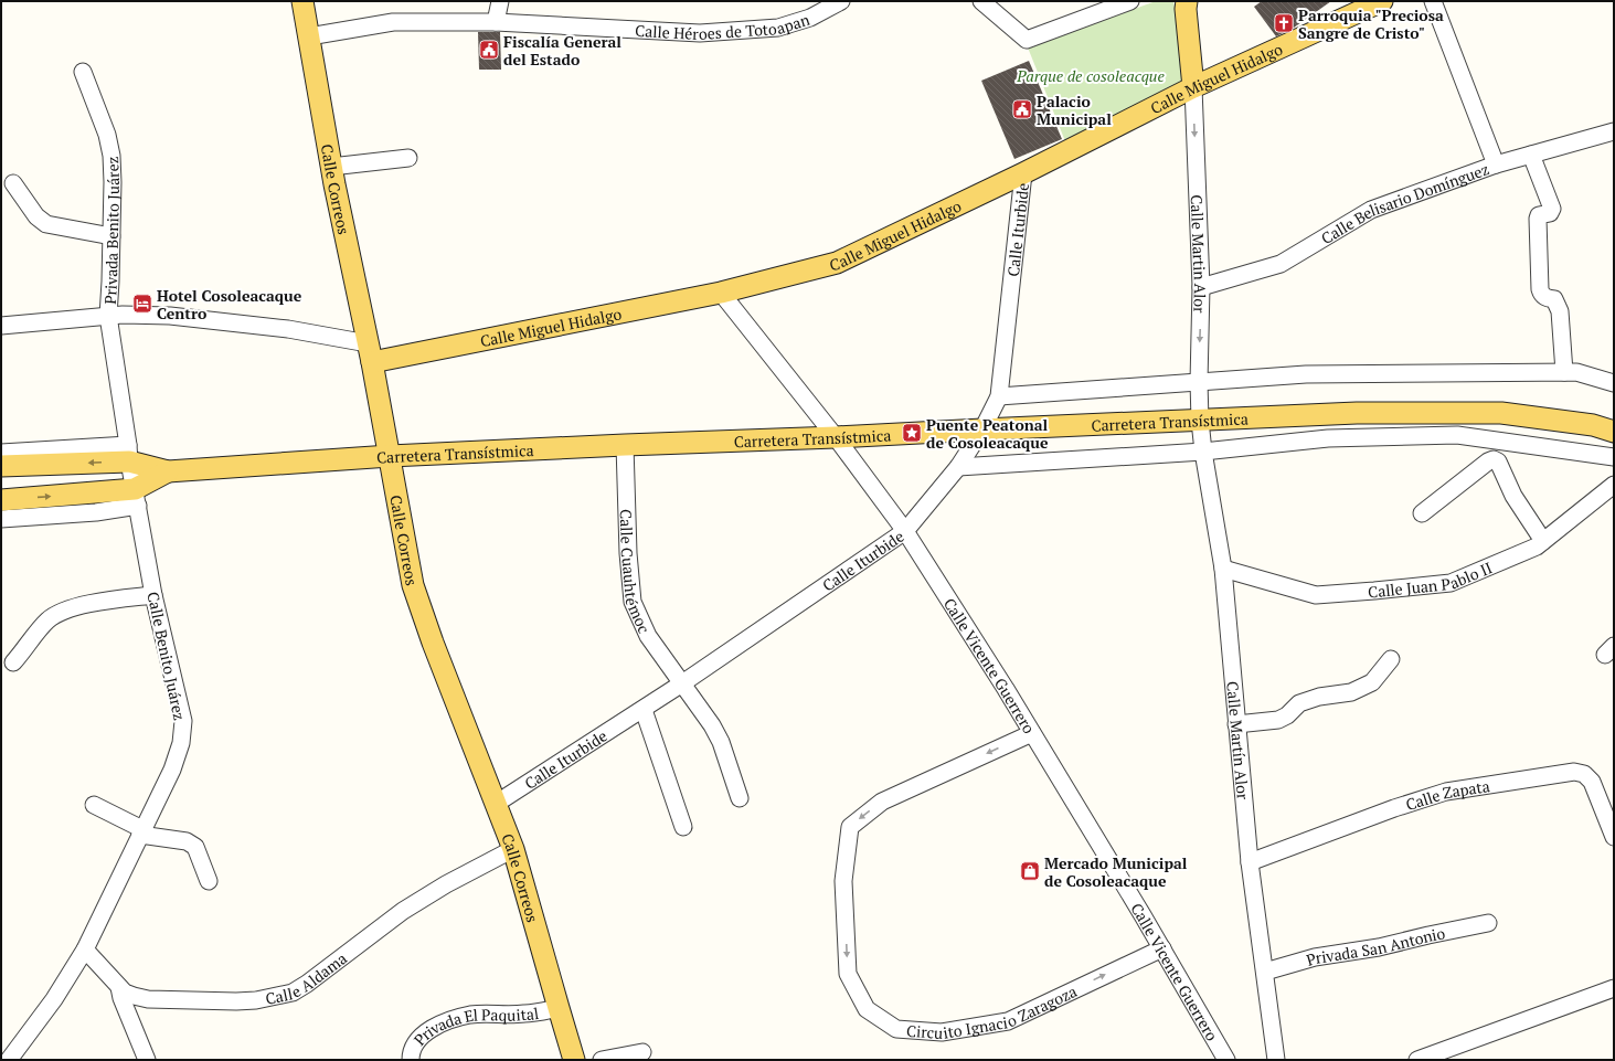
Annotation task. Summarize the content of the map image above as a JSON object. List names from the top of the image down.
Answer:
{
  "streets": {
    "main road": ["Calle Miguel Hidalgo", "Calle Correos", "Carretera Transístmica"],
    "street": [
      "Calle Héroes de Totoapan",
      "Calle Belisario Domínguez",
      "Calle Iturbide",
      "Privada Benito Juárez",
      "Calle Martin Alor",
      "Calle Cuauhtémoc",
      "Calle Juan Pablo II",
      "Calle Benito Juárez",
      "Calle Vicente Guerrero",
      "Calle Martín Alor",
      "Calle Zapata",
      "Privada San Antonio",
      "Calle Aldama",
      "Circuito Ignacio Zaragoza",
      "Privada El Paquital"
    ]
  },
  "crossings": [
    ["Calle Héroes de Totoapan", "Calle Correos"],
    ["Calle Miguel Hidalgo", "Calle Correos"],
    ["Calle Miguel Hidalgo", "Calle Iturbide"],
    ["Calle Miguel Hidalgo", "Calle Martin Alor"],
    ["Calle Miguel Hidalgo", "Calle Vicente Guerrero"],
    ["Calle Correos", "Calle Iturbide"],
    ["Calle Correos", "Carretera Transístmica"],
    ["Calle Correos", "Calle Aldama"],
    ["Calle Correos", "Privada El Paquital"],
    ["Calle Belisario Domínguez", "Calle Martin Alor"],
    ["Calle Iturbide", "Carretera Transístmica"],
    ["Calle Iturbide", "Calle Cuauhtémoc"],
    ["Calle Iturbide", "Calle Vicente Guerrero"],
    ["Privada Benito Juárez", "Calle Benito Juárez"],
    ["Calle Martin Alor", "Carretera Transístmica"],
    ["Calle Martin Alor", "Calle Martín Alor"],
    ["Carretera Transístmica", "Calle Cuauhtémoc"],
    ["Carretera Transístmica", "Calle Benito Juárez"],
    ["Carretera Transístmica", "Calle Vicente Guerrero"],
    ["Carretera Transístmica", "Calle Martín Alor"],
    ["Calle Juan Pablo II", "Calle Martín Alor"],
    ["Calle Benito Juárez", "Calle Aldama"],
    ["Calle Vicente Guerrero", "Circuito Ignacio Zaragoza"],
    ["Calle Martín Alor", "Calle Zapata"],
    ["Calle Martín Alor", "Privada San Antonio"]
  ],
  "one_way": ["Calle Martin Alor"],
  "parks": ["Parque de cosoleacque"],
  "places": {
    "church": ["Parroquia \"Preciosa Sangre de Cristo\""],
    "public building": ["Fiscalía General del Estado", "Palacio Municipal"],
    "hotel": ["Hotel Cosoleacaque Centro"],
    "place": ["Puente Peatonal de Cosoleacaque"],
    "shop": ["Mercado Municipal de Cosoleacaque"]
  }
}
